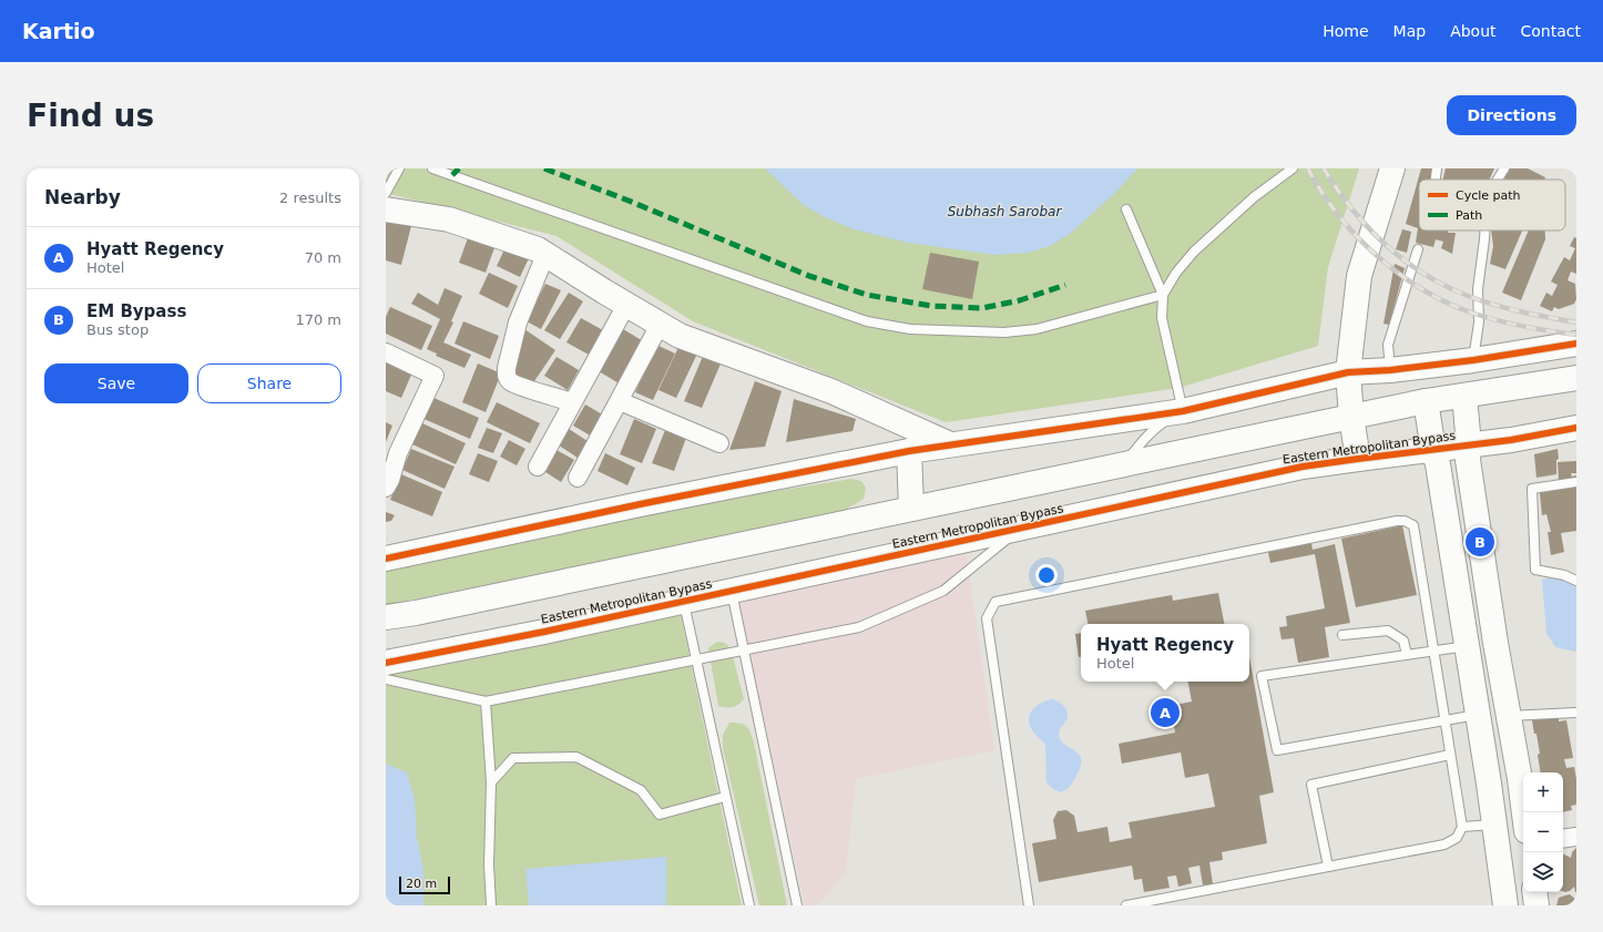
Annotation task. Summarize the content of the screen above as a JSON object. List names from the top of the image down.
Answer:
{
  "streets": {
    "main road": ["Eastern Metropolitan Bypass"]
  },
  "water": ["Subhash Sarobar"],
  "legend": ["Cycle path", "Path"],
  "scale_bar": "20 m",
  "page": {
    "header": "Kartio",
    "nav": [
      "Home",
      "Map",
      "About",
      "Contact"
    ],
    "buttons": [
      "Directions",
      ["Save", "Share"]
    ],
    "title": "Find us",
    "heading": ["Nearby", "2 results"],
    "list": [
      {
        "mark": "A",
        "name": "Hyatt Regency",
        "note": "Hotel",
        "value": "70 m"
      },
      {
        "mark": "B",
        "name": "EM Bypass",
        "note": "Bus stop",
        "value": "170 m"
      }
    ],
    "pins": ["B", "A"],
    "popup": ["Hyatt Regency", "Hotel"],
    "map_buttons": ["+", "−"],
    "scale": "20 m"
  }
}
